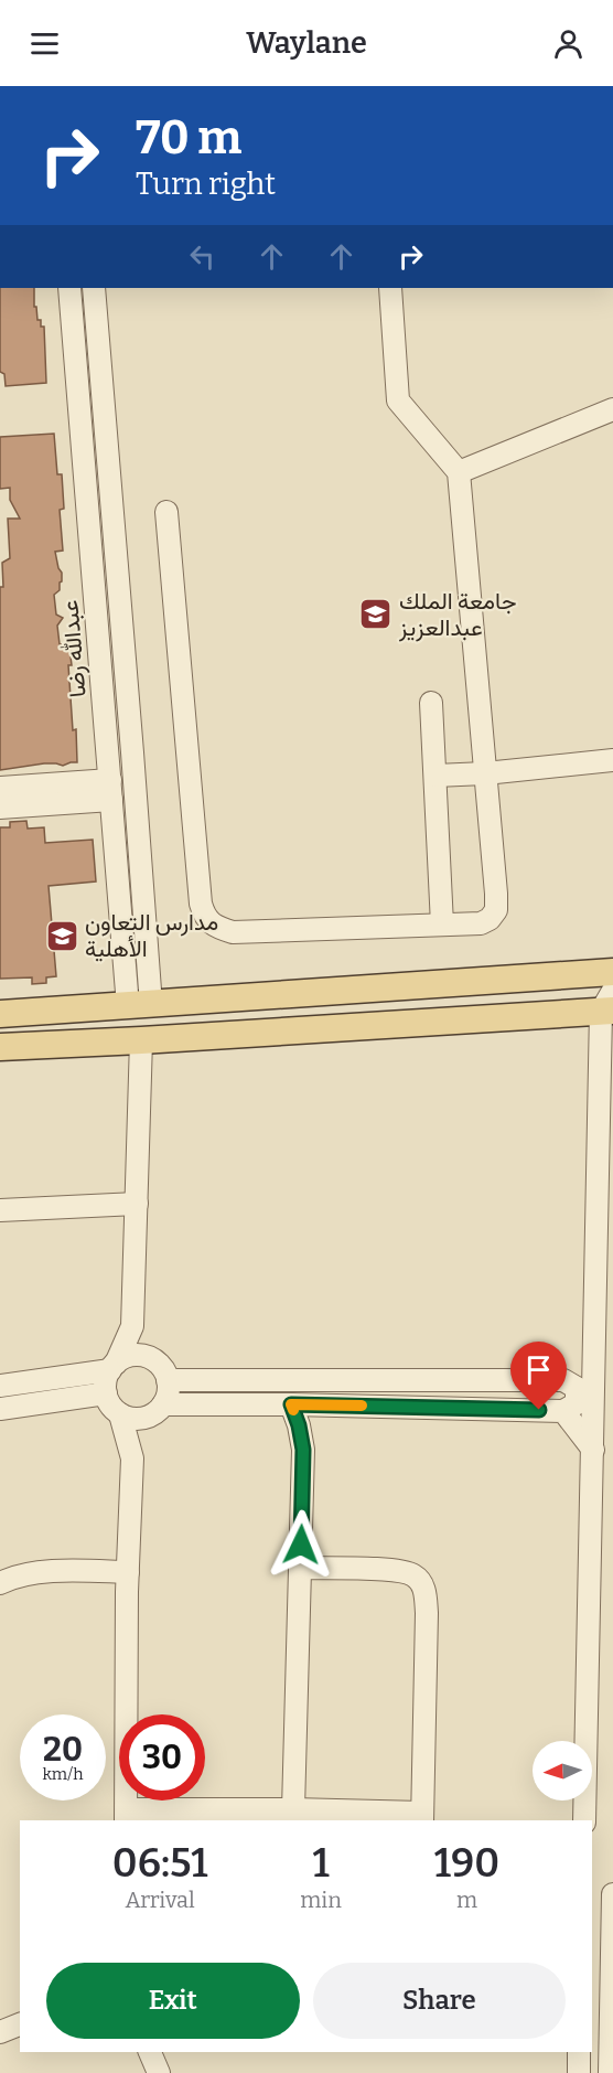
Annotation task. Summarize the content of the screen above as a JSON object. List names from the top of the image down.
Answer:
{
  "streets": {
    "street": ["عبدالله رضا"]
  },
  "places": {
    "school or university": ["جامعة الملك عبدالعزيز", "مدارس التعاون الأهلية"]
  },
  "north": "left",
  "page": {
    "header": "Waylane",
    "turn": ["70 m", "Turn right"],
    "speed": "20 km/h",
    "limit": "30",
    "eta": [
      "06:51",
      "Arrival",
      "1",
      "min",
      "190",
      "m"
    ],
    "buttons": ["Exit", "Share"]
  }
}
